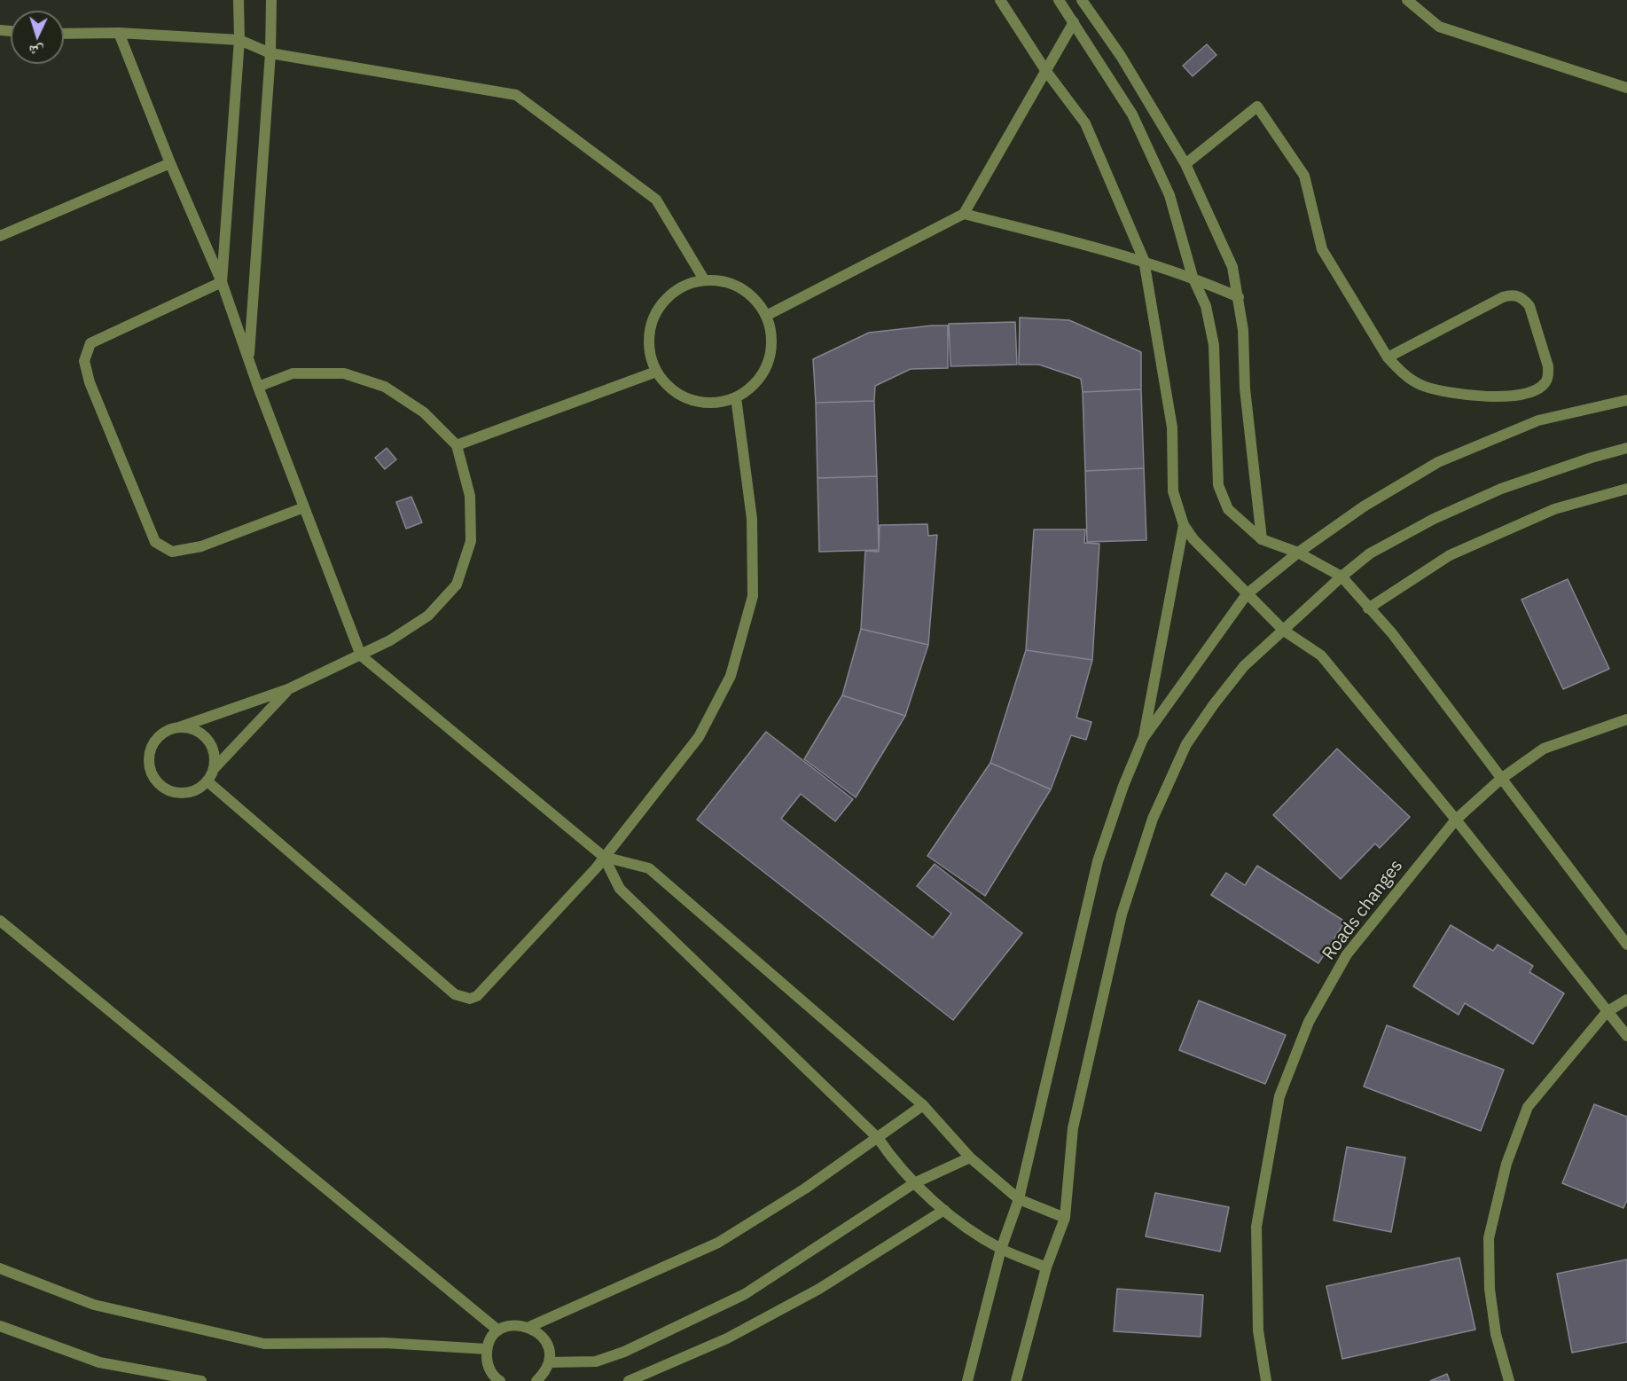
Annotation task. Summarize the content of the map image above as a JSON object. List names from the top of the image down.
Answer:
{
  "streets": {
    "street": ["Roads changes"]
  },
  "north": "bottom"
}
